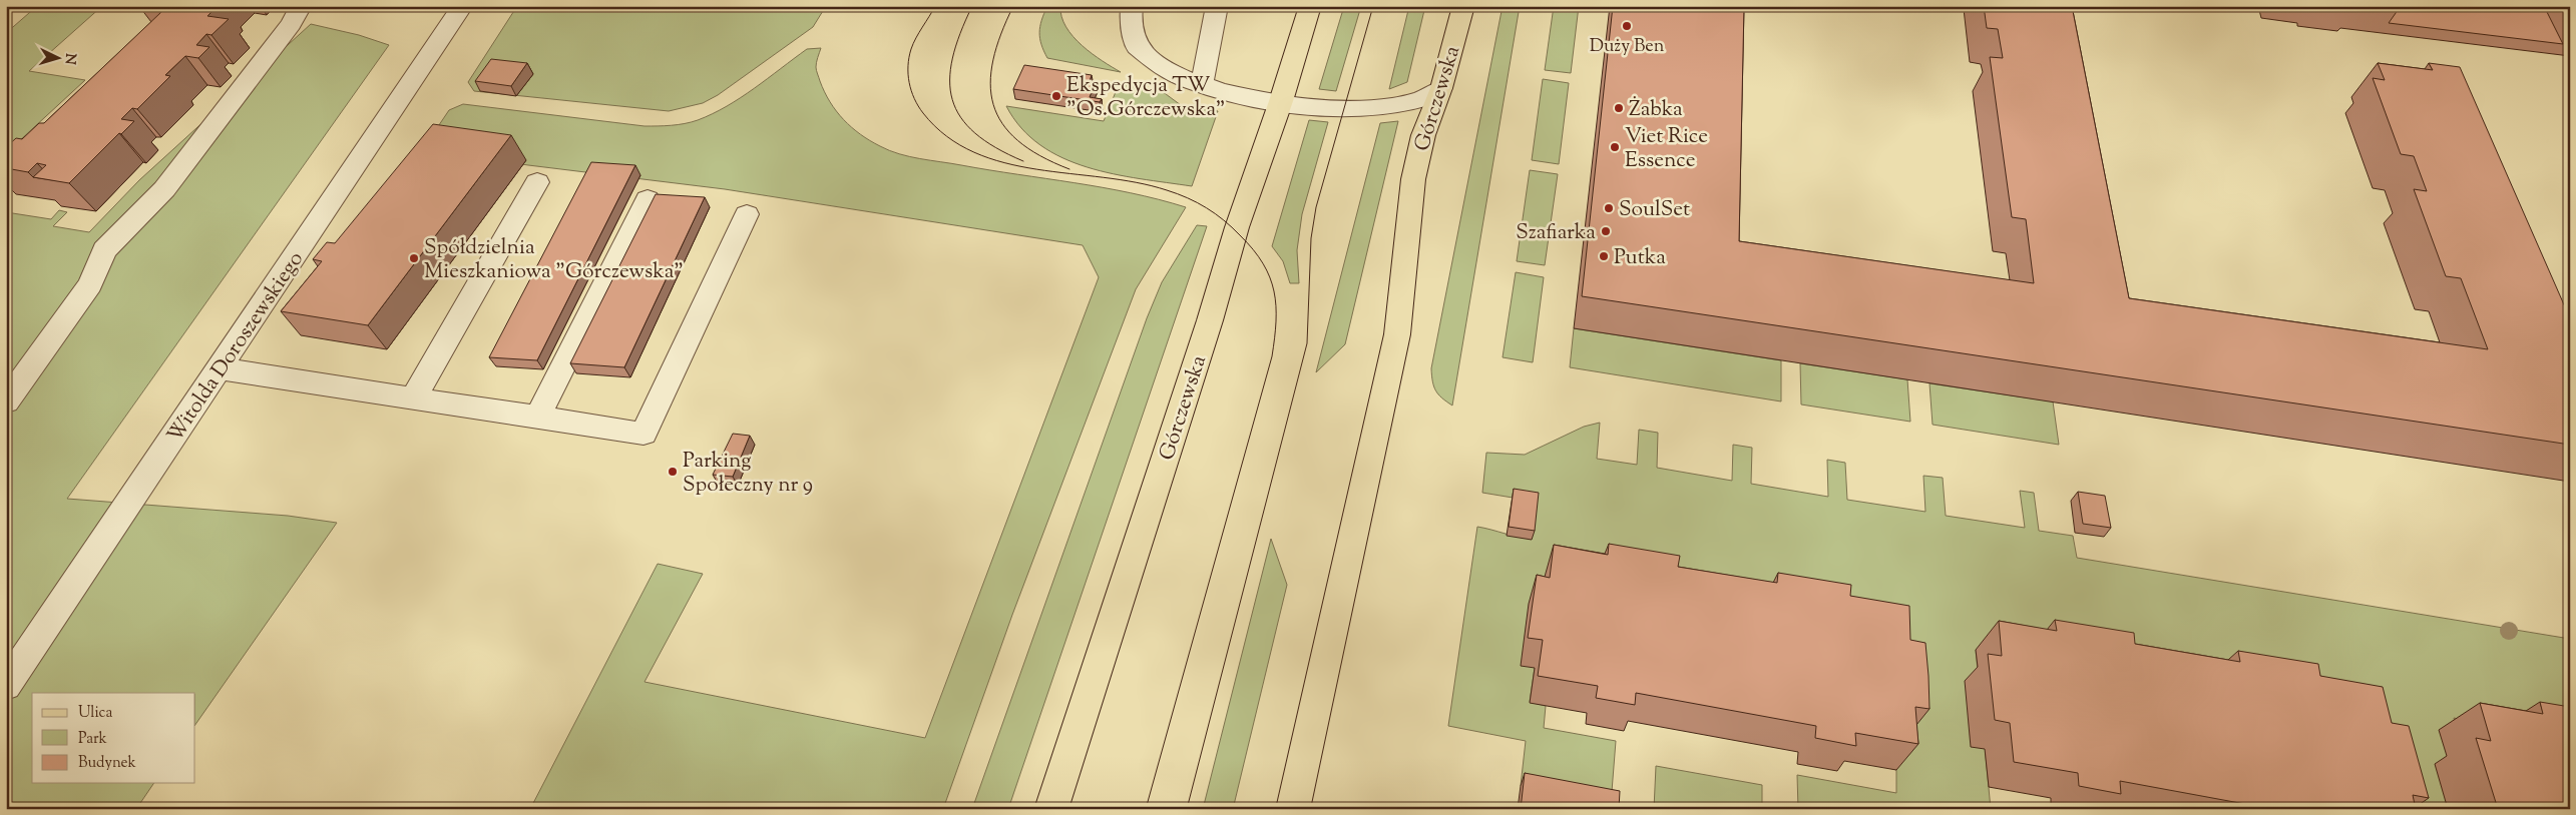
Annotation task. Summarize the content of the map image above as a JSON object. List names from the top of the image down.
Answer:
{
  "streets": {
    "main road": ["Górczewska"],
    "street": ["Witolda Doroszewskiego"]
  },
  "places": [
    "Duży Ben",
    "Ekspedycja TW \"Os.Górczewska\"",
    "Żabka",
    "Viet Rice Essence",
    "SoulSet",
    "Szafiarka",
    "Putka",
    "Spółdzielnia Mieszkaniowa \"Górczewska\"",
    "Parking Społeczny nr 9"
  ],
  "legend": ["Ulica", "Park", "Budynek"],
  "north": "right"
}
